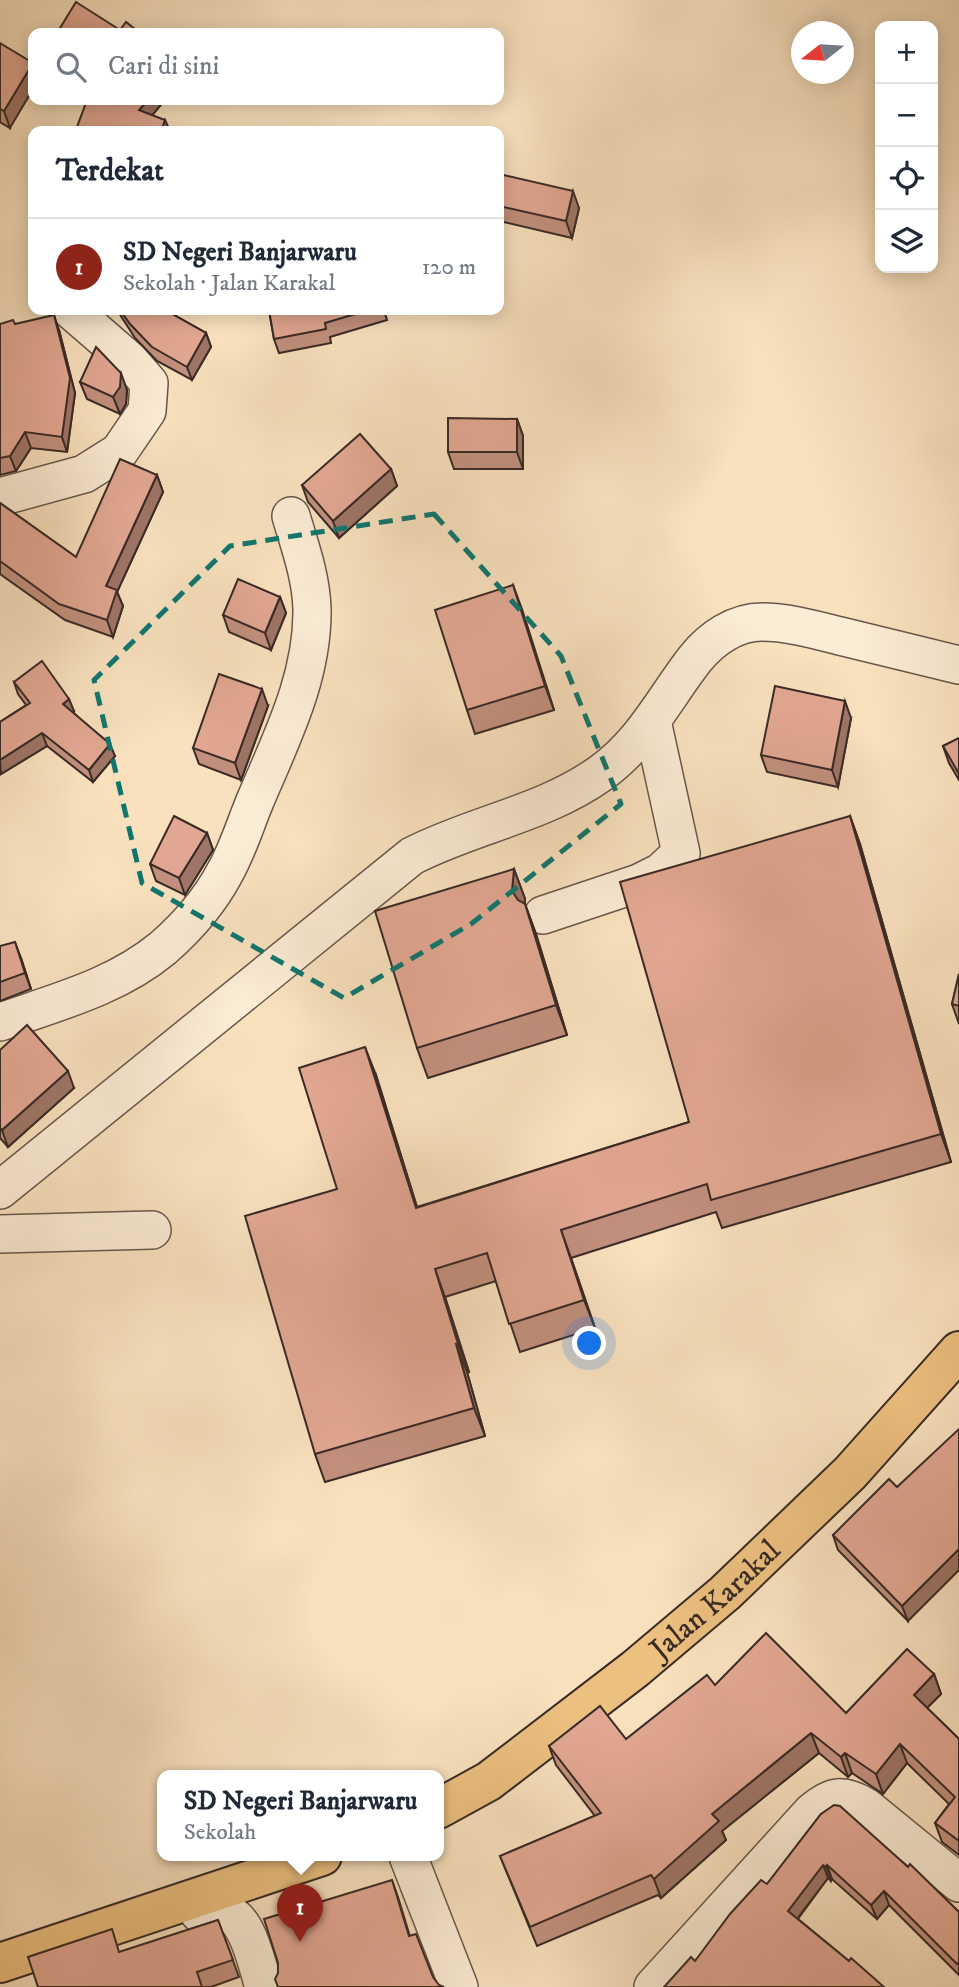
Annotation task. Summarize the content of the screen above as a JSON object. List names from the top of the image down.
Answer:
{
  "streets": {
    "main road": ["Jalan Karakal"]
  },
  "north": "left",
  "page": {
    "map_buttons": ["+", "−"],
    "search": "Cari di sini",
    "heading": "Terdekat",
    "list": [
      {
        "mark": "1",
        "name": "SD Negeri Banjarwaru",
        "note": "Sekolah · Jalan Karakal",
        "value": "120 m"
      }
    ],
    "popup": ["SD Negeri Banjarwaru", "Sekolah"],
    "pins": "1"
  }
}
